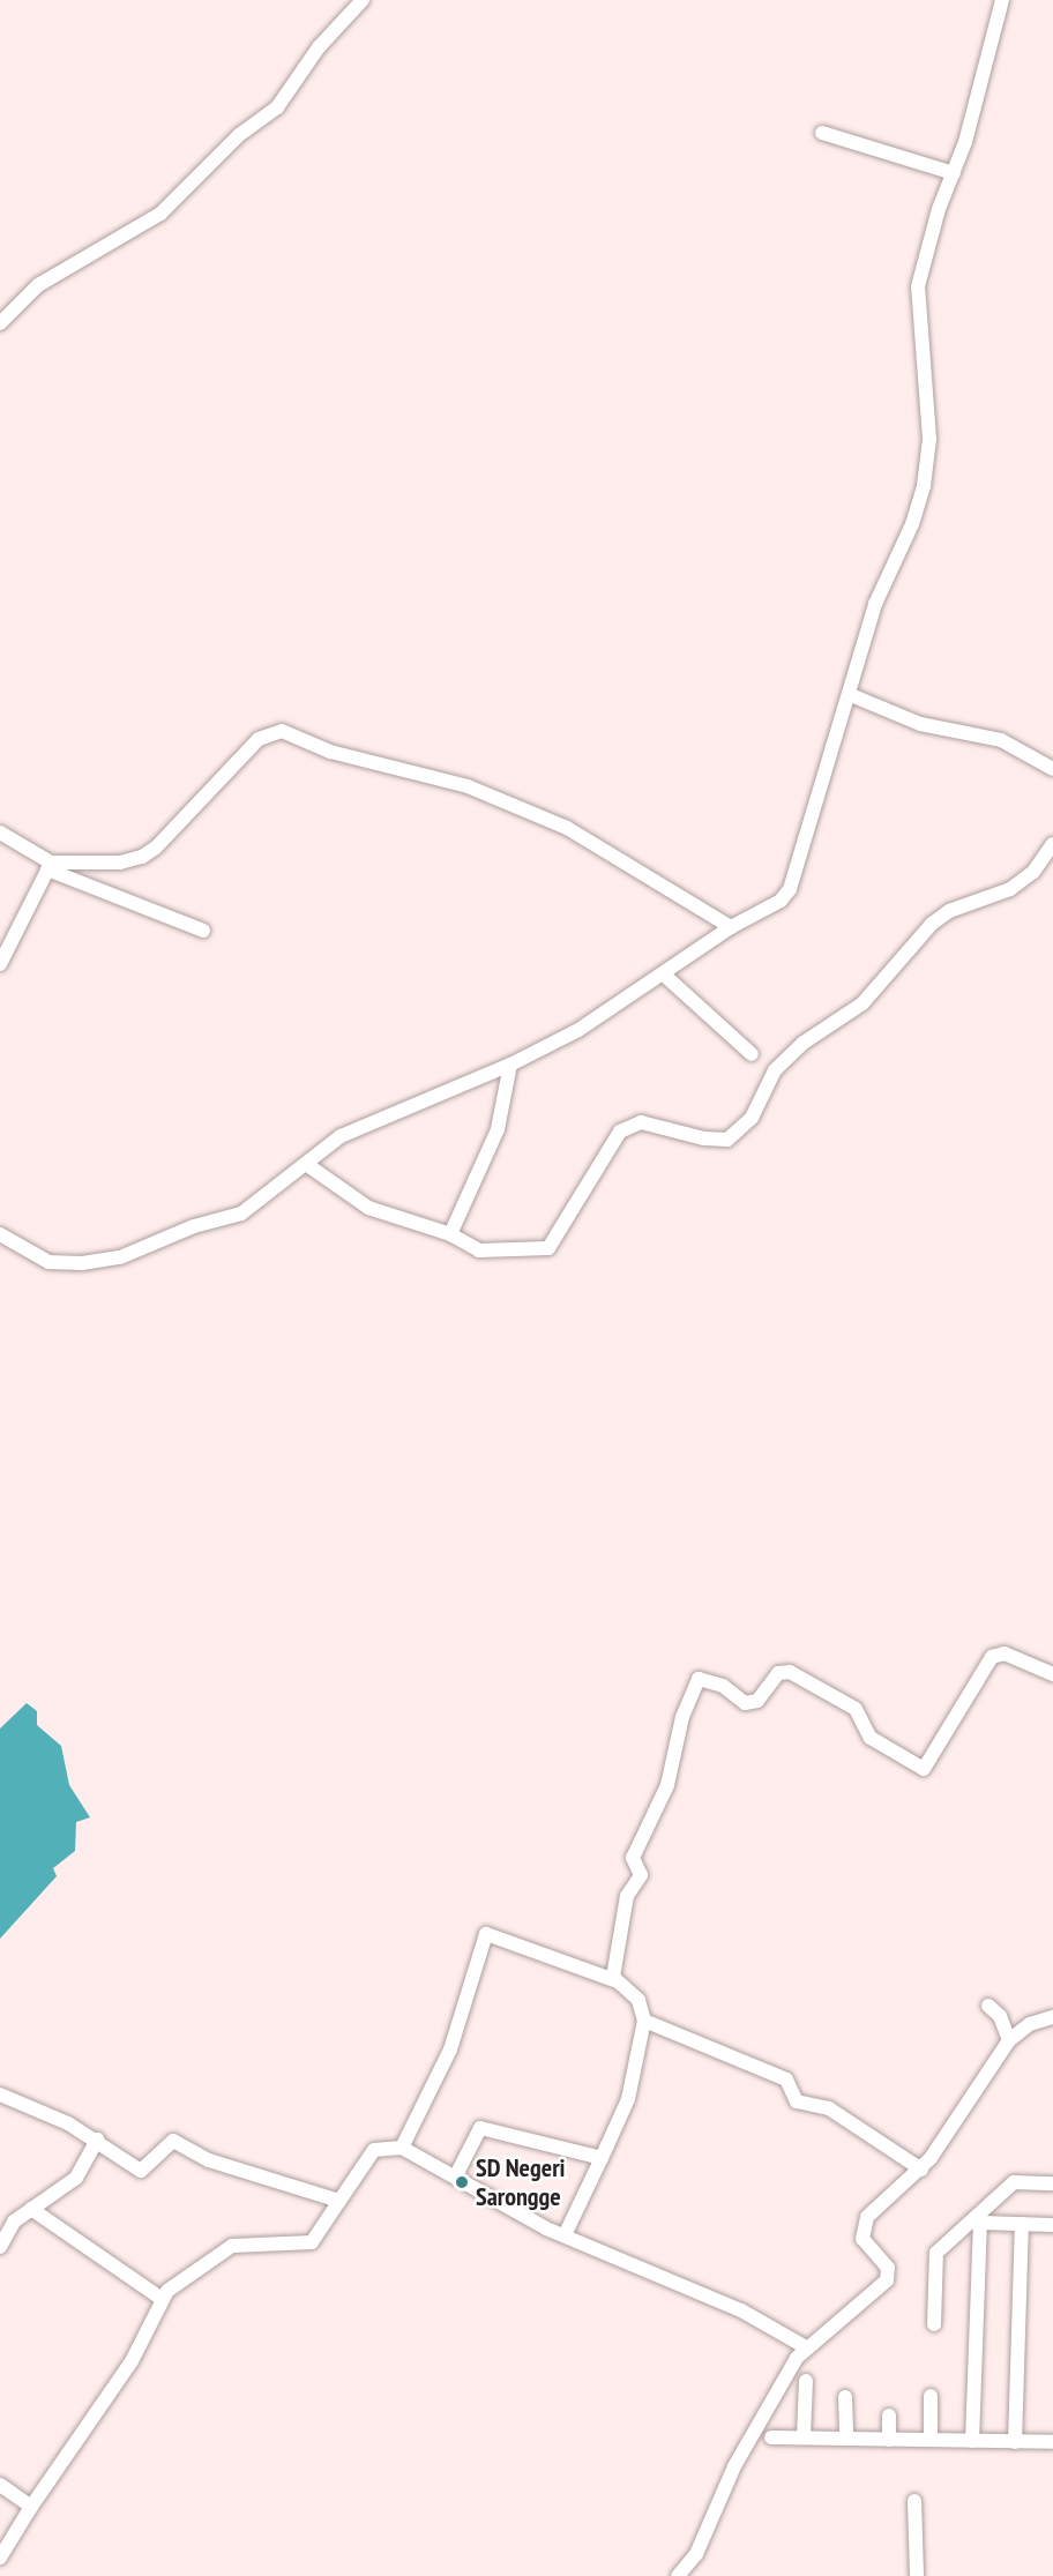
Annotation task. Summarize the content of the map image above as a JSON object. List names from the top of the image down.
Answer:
{
  "places": ["SD Negeri Sarongge"]
}
